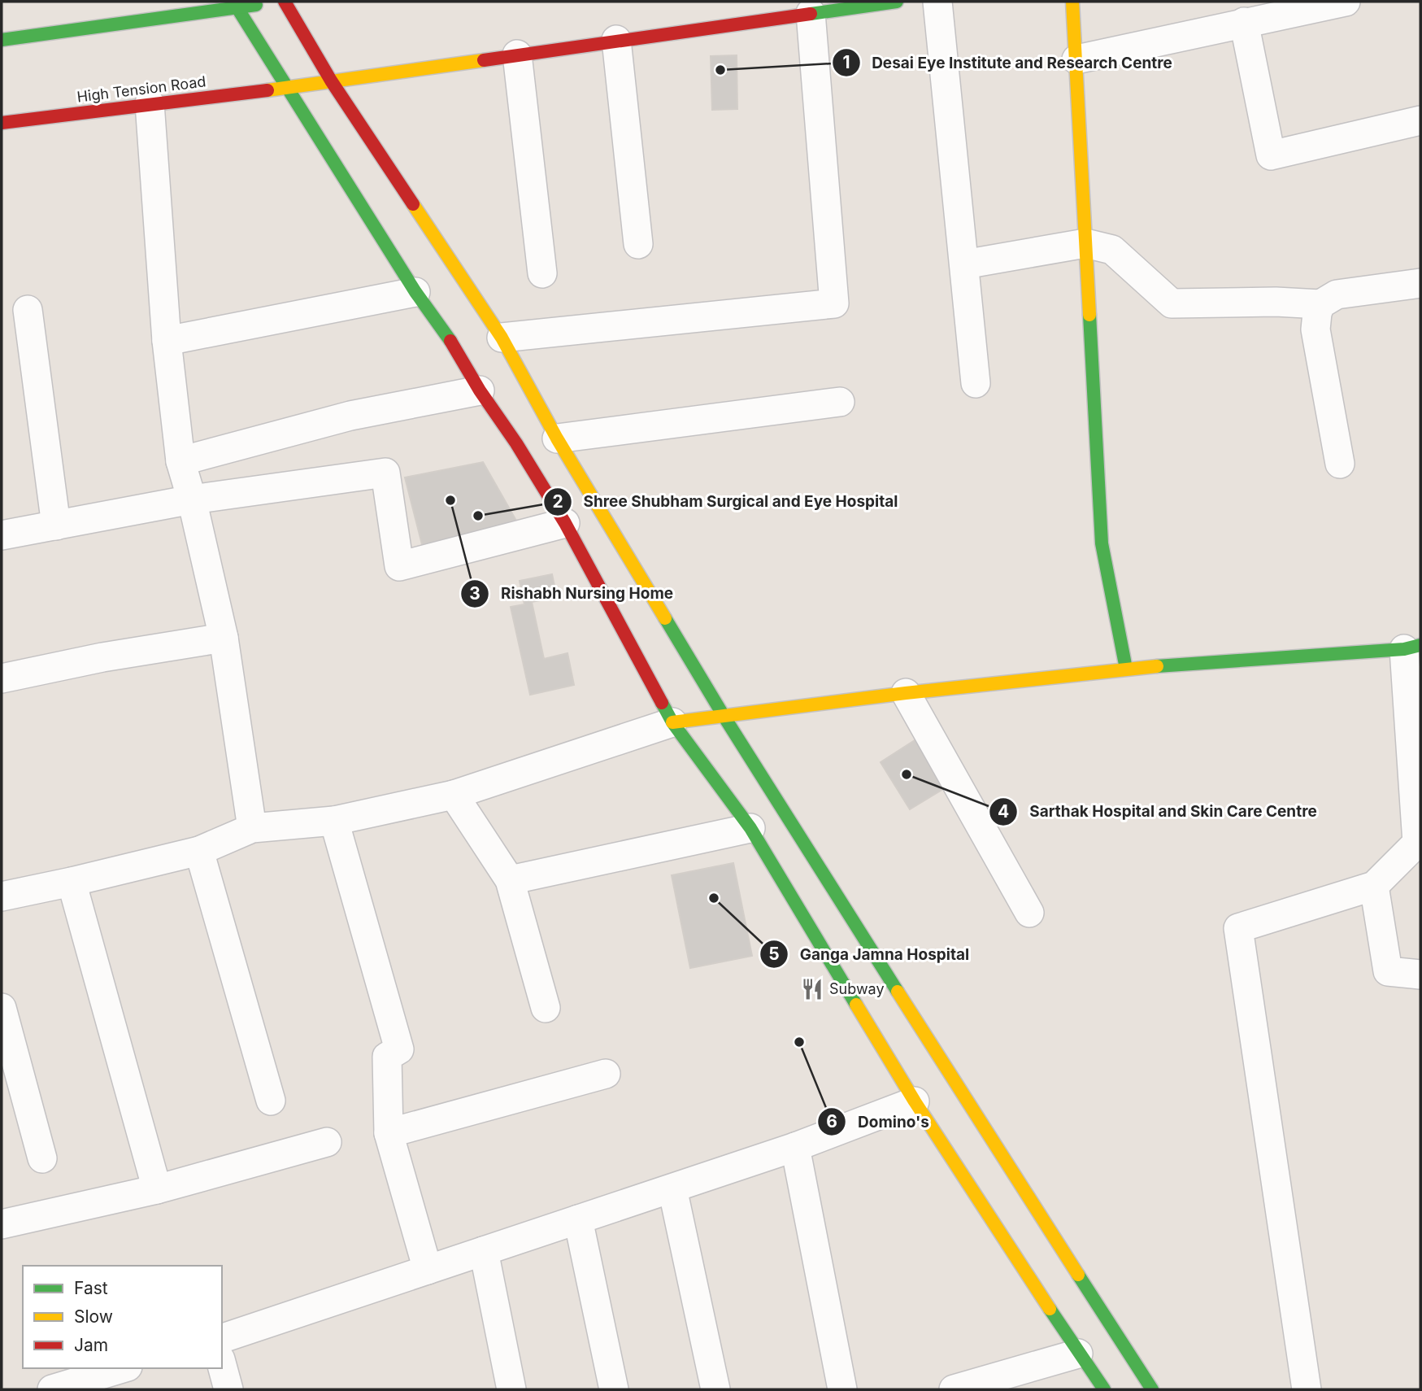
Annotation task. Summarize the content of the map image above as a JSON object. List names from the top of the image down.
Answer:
{
  "streets": {
    "main road": ["High Tension Road"]
  },
  "places": {
    "other": [
      "Desai Eye Institute and Research Centre",
      "Rishabh Nursing Home",
      "Shree Shubham Surgical and Eye Hospital",
      "Sarthak Hospital and Skin Care Centre",
      "Ganga Jamna Hospital",
      "Domino's"
    ],
    "restaurant": ["Subway"]
  },
  "legend": ["Fast", "Slow", "Jam"]
}
